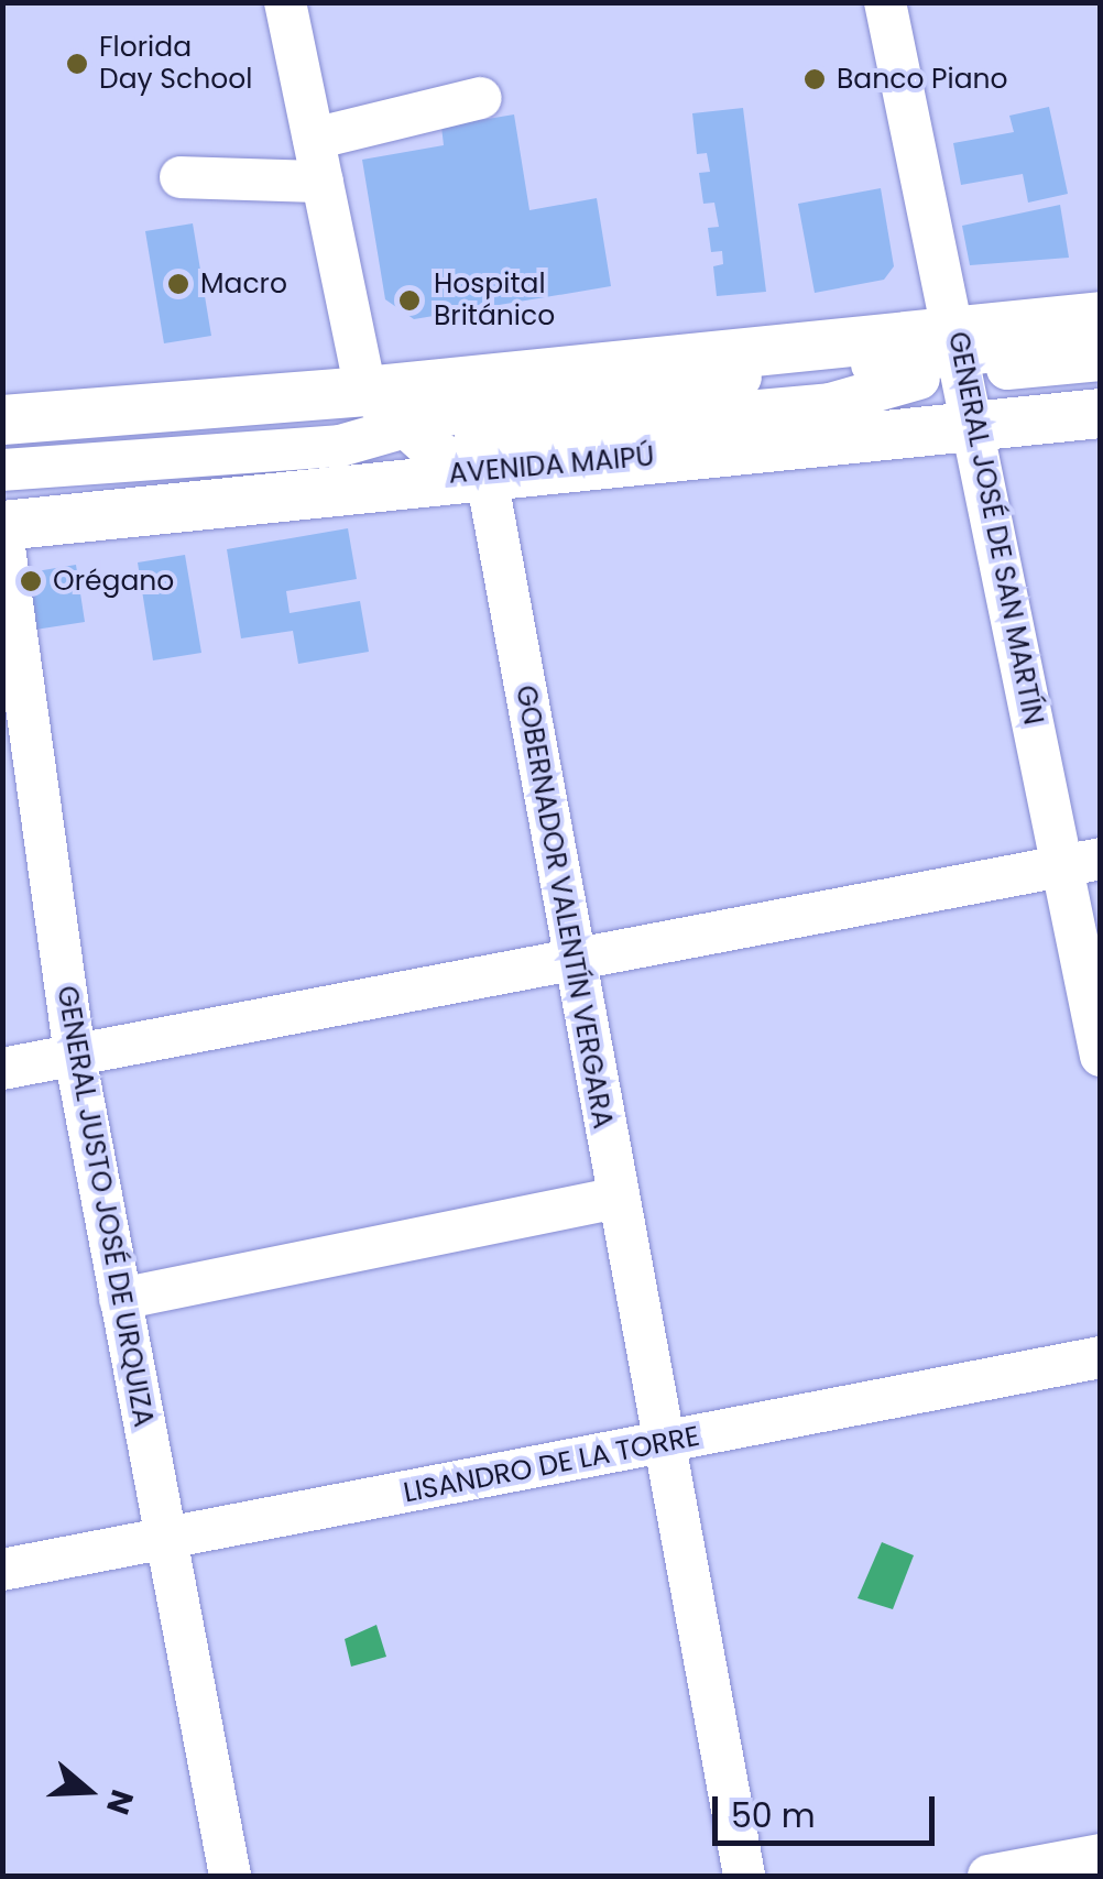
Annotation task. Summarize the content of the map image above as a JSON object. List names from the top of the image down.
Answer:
{
  "streets": {
    "main road": ["AVENIDA MAIPÚ"],
    "street": [
      "GENERAL JOSÉ DE SAN MARTÍN",
      "GOBERNADOR VALENTÍN VERGARA",
      "GENERAL JUSTO JOSÉ DE URQUIZA",
      "LISANDRO DE LA TORRE"
    ]
  },
  "crossings": [
    ["AVENIDA MAIPÚ", "GENERAL JOSÉ DE SAN MARTÍN"],
    ["AVENIDA MAIPÚ", "GOBERNADOR VALENTÍN VERGARA"],
    ["AVENIDA MAIPÚ", "GENERAL JUSTO JOSÉ DE URQUIZA"],
    ["GOBERNADOR VALENTÍN VERGARA", "LISANDRO DE LA TORRE"],
    ["GENERAL JUSTO JOSÉ DE URQUIZA", "LISANDRO DE LA TORRE"]
  ],
  "places": [
    "Florida Day School",
    "Banco Piano",
    "Macro",
    "Hospital Británico",
    "Orégano"
  ],
  "scale_bar": "50 m",
  "north": "right"
}
